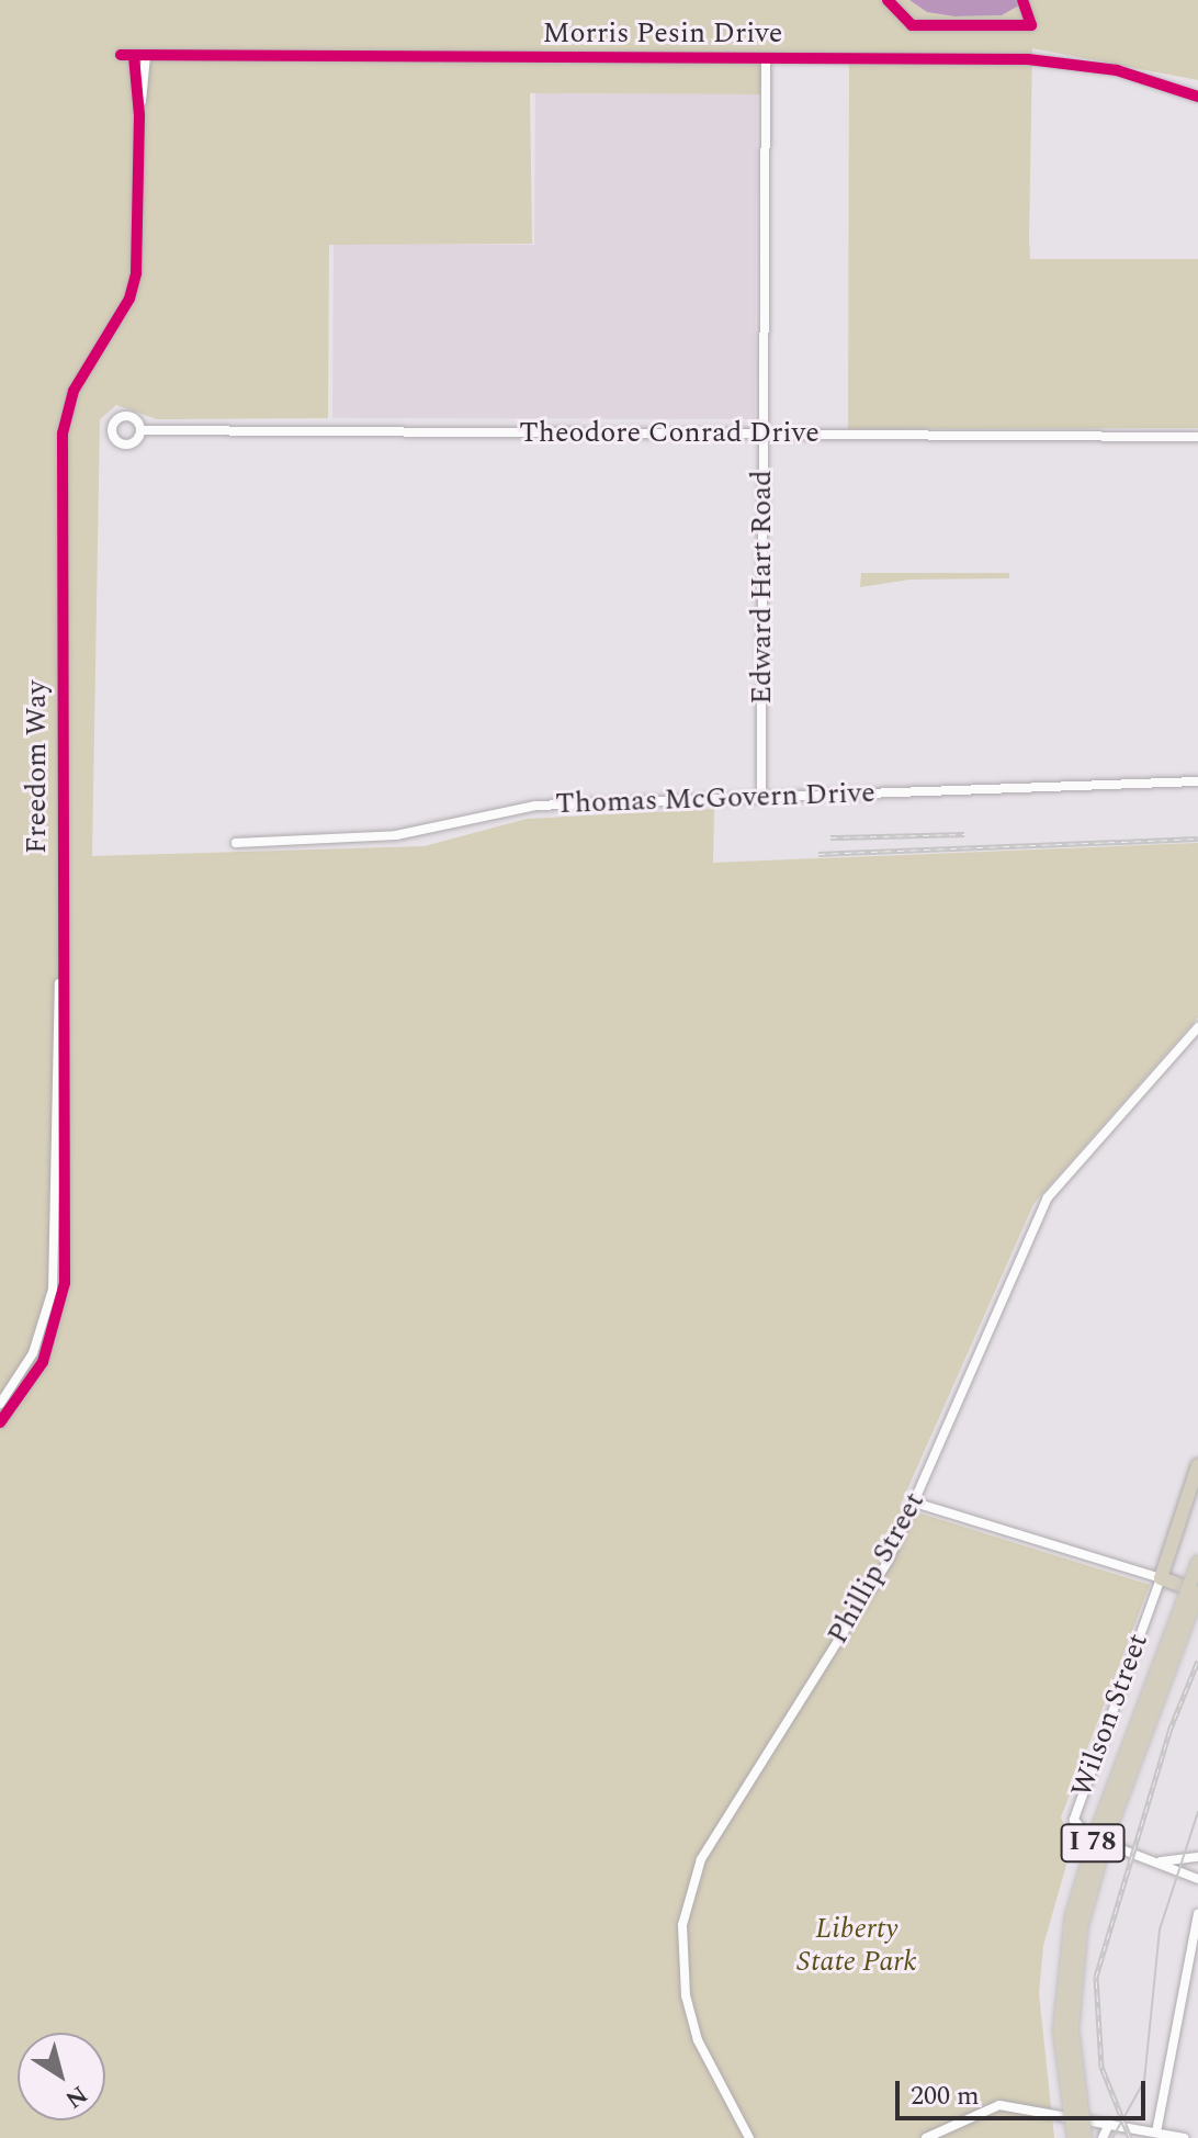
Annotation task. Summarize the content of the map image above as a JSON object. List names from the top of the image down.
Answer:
{
  "streets": {
    "highway": ["I 78"],
    "street": [
      "Morris Pesin Drive",
      "Theodore Conrad Drive",
      "Edward Hart Road",
      "Freedom Way",
      "Thomas McGovern Drive",
      "Phillip Street",
      "Wilson Street"
    ]
  },
  "crossings": [
    ["Morris Pesin Drive", "Edward Hart Road"],
    ["Morris Pesin Drive", "Freedom Way"],
    ["Theodore Conrad Drive", "Edward Hart Road"],
    ["Edward Hart Road", "Thomas McGovern Drive"]
  ],
  "parks": ["Liberty State Park"],
  "scale_bar": "200 m",
  "north": "bottom right"
}
